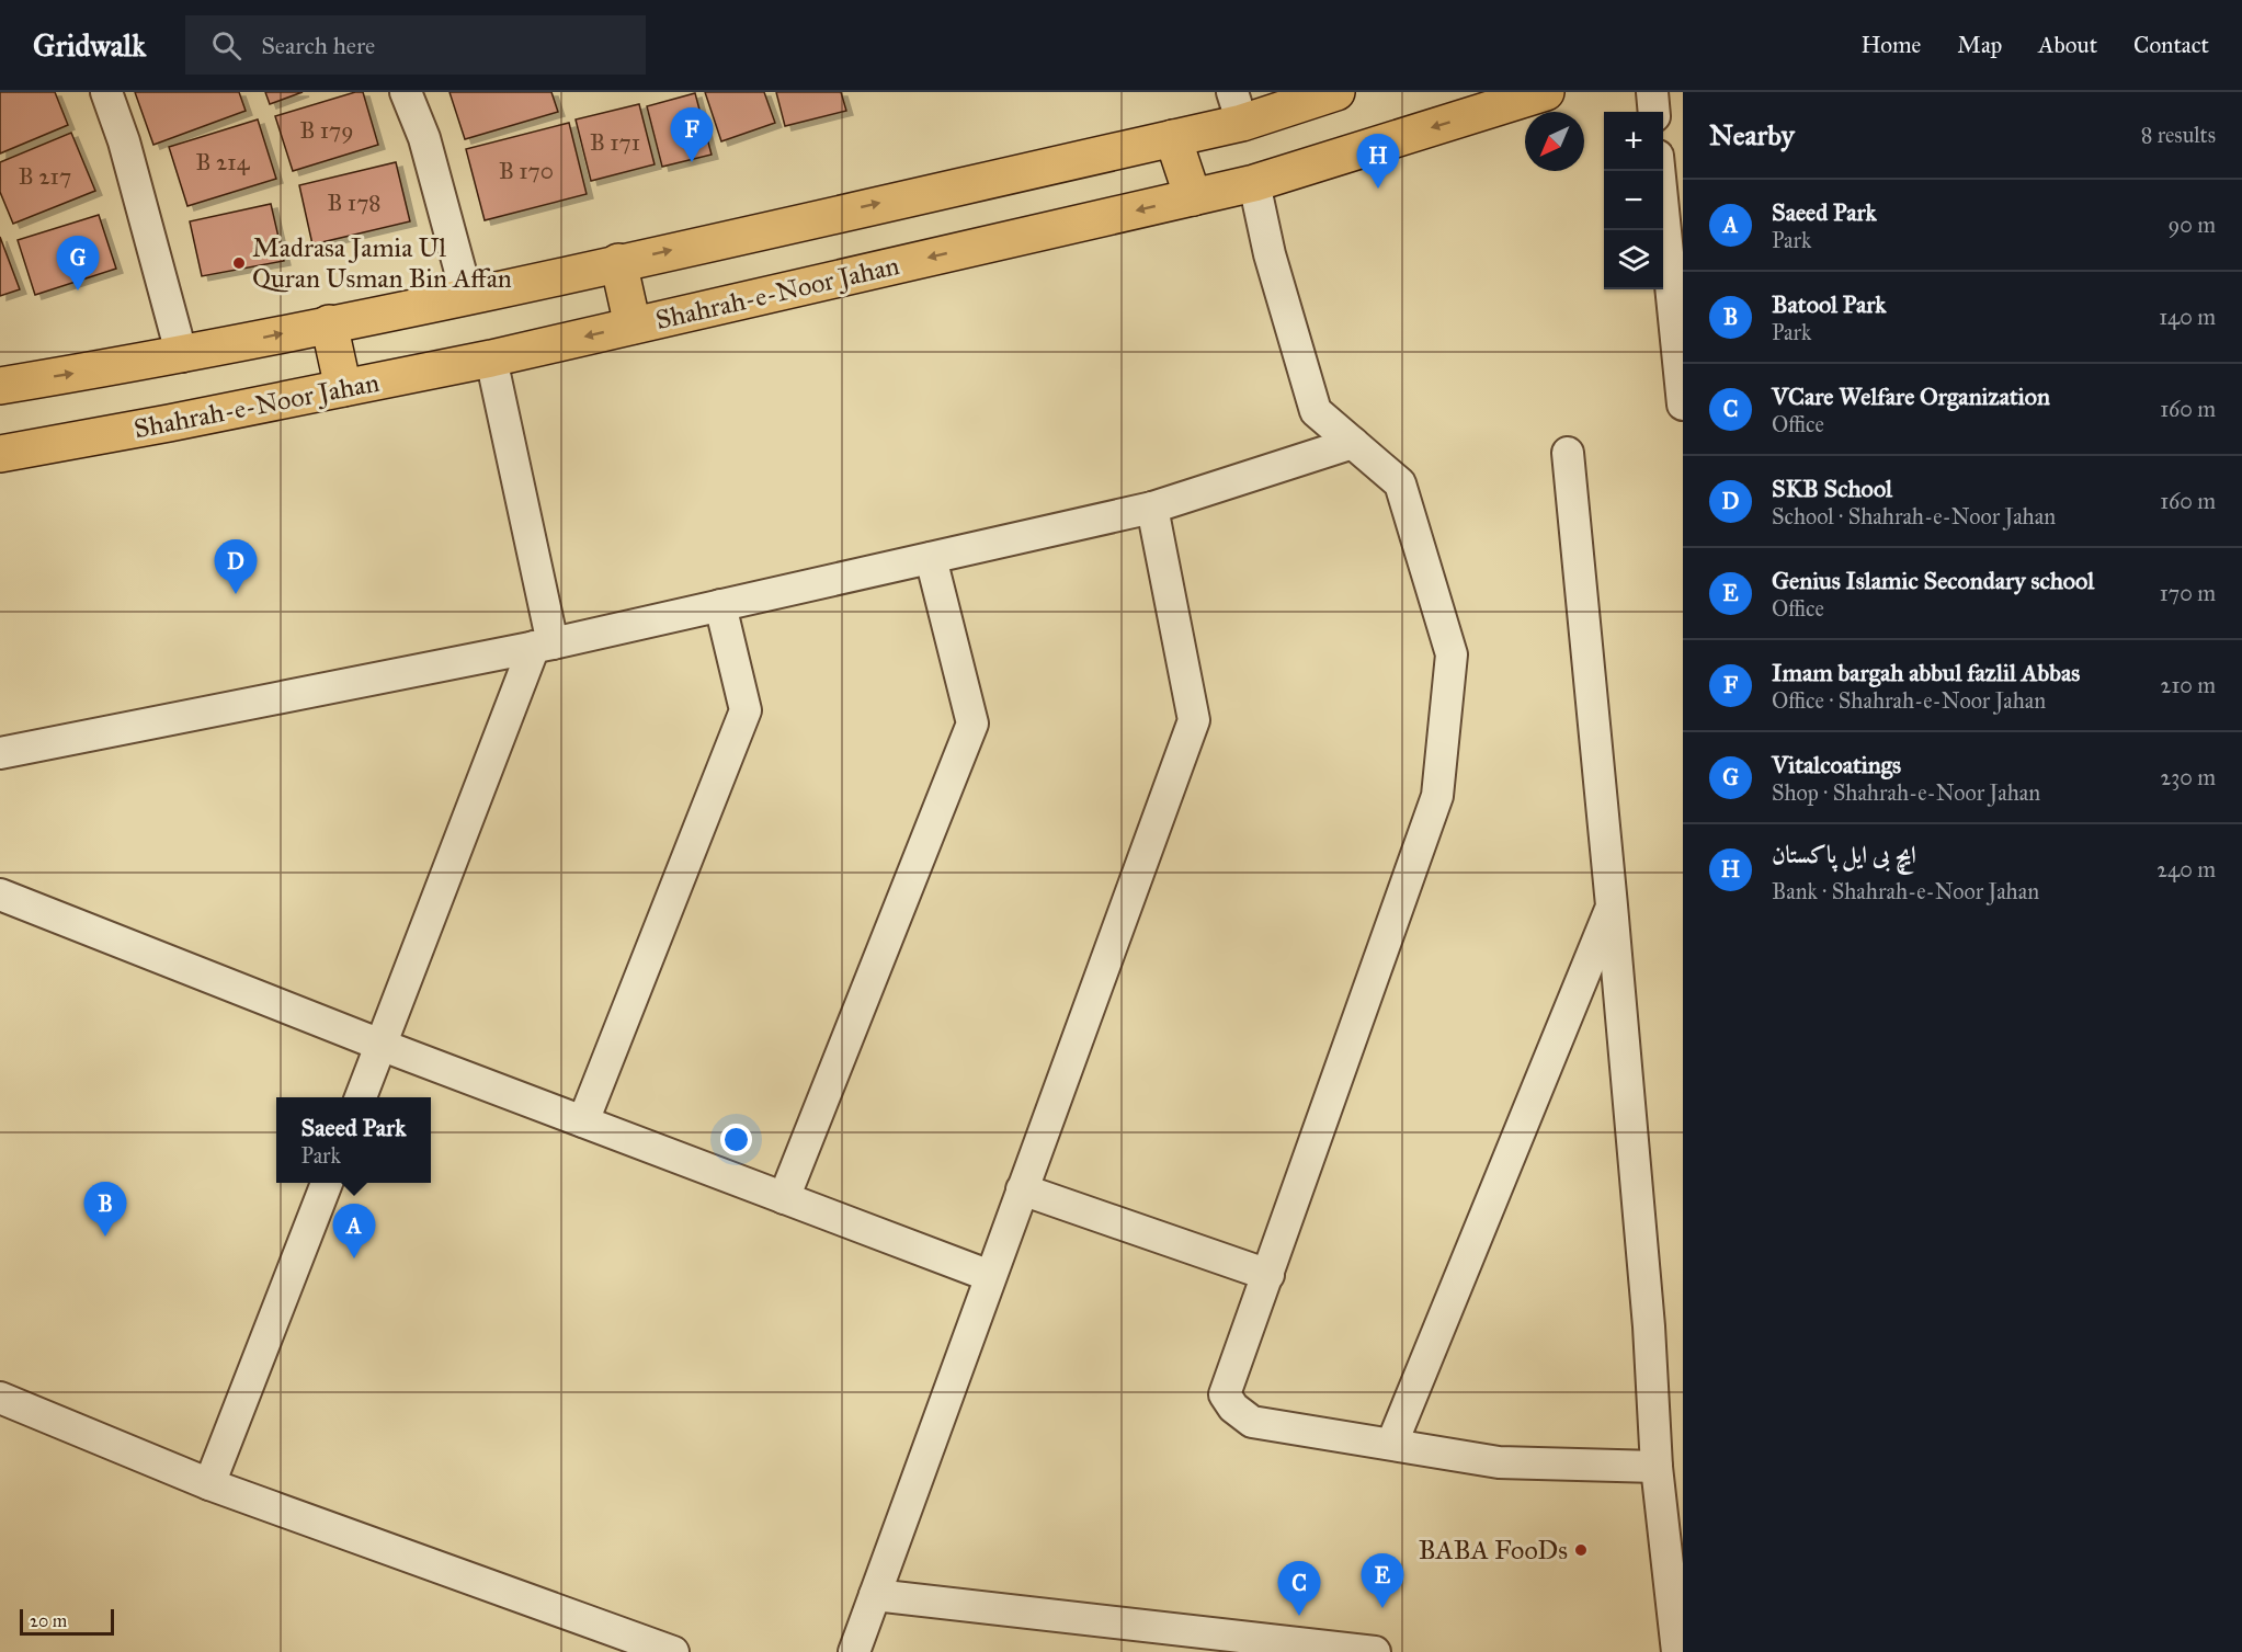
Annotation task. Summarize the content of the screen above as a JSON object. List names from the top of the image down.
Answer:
{
  "streets": {
    "main road": ["Shahrah-e-Noor Jahan"]
  },
  "places": ["Madrasa Jamia Ul Quran Usman Bin Affan", "BABA FooDs"],
  "house_numbers": [
    "B 179",
    "B 171",
    "B 214",
    "B 170",
    "B 217",
    "B 178"
  ],
  "scale_bar": "20 m",
  "north": "bottom left",
  "page": {
    "header": "Gridwalk",
    "search": "Search here",
    "nav": [
      "Home",
      "Map",
      "About",
      "Contact"
    ],
    "heading": ["Nearby", "8 results"],
    "pins": [
      "F",
      "H",
      "G",
      "D",
      "B",
      "A",
      "E",
      "C"
    ],
    "map_buttons": ["+", "−"],
    "list": [
      {
        "mark": "A",
        "name": "Saeed Park",
        "note": "Park",
        "value": "90 m"
      },
      {
        "mark": "B",
        "name": "Batool Park",
        "note": "Park",
        "value": "140 m"
      },
      {
        "mark": "C",
        "name": "VCare Welfare Organization",
        "note": "Office",
        "value": "160 m"
      },
      {
        "mark": "D",
        "name": "SKB School",
        "note": "School · Shahrah-e-Noor Jahan",
        "value": "160 m"
      },
      {
        "mark": "E",
        "name": "Genius Islamic Secondary school",
        "note": "Office",
        "value": "170 m"
      },
      {
        "mark": "F",
        "name": "Imam bargah abbul fazlil Abbas",
        "note": "Office · Shahrah-e-Noor Jahan",
        "value": "210 m"
      },
      {
        "mark": "G",
        "name": "Vitalcoatings",
        "note": "Shop · Shahrah-e-Noor Jahan",
        "value": "230 m"
      },
      {
        "mark": "H",
        "name": "ایچ بی ایل پاکستان",
        "note": "Bank · Shahrah-e-Noor Jahan",
        "value": "240 m"
      }
    ],
    "popup": ["Saeed Park", "Park"],
    "scale": "20 m"
  }
}
